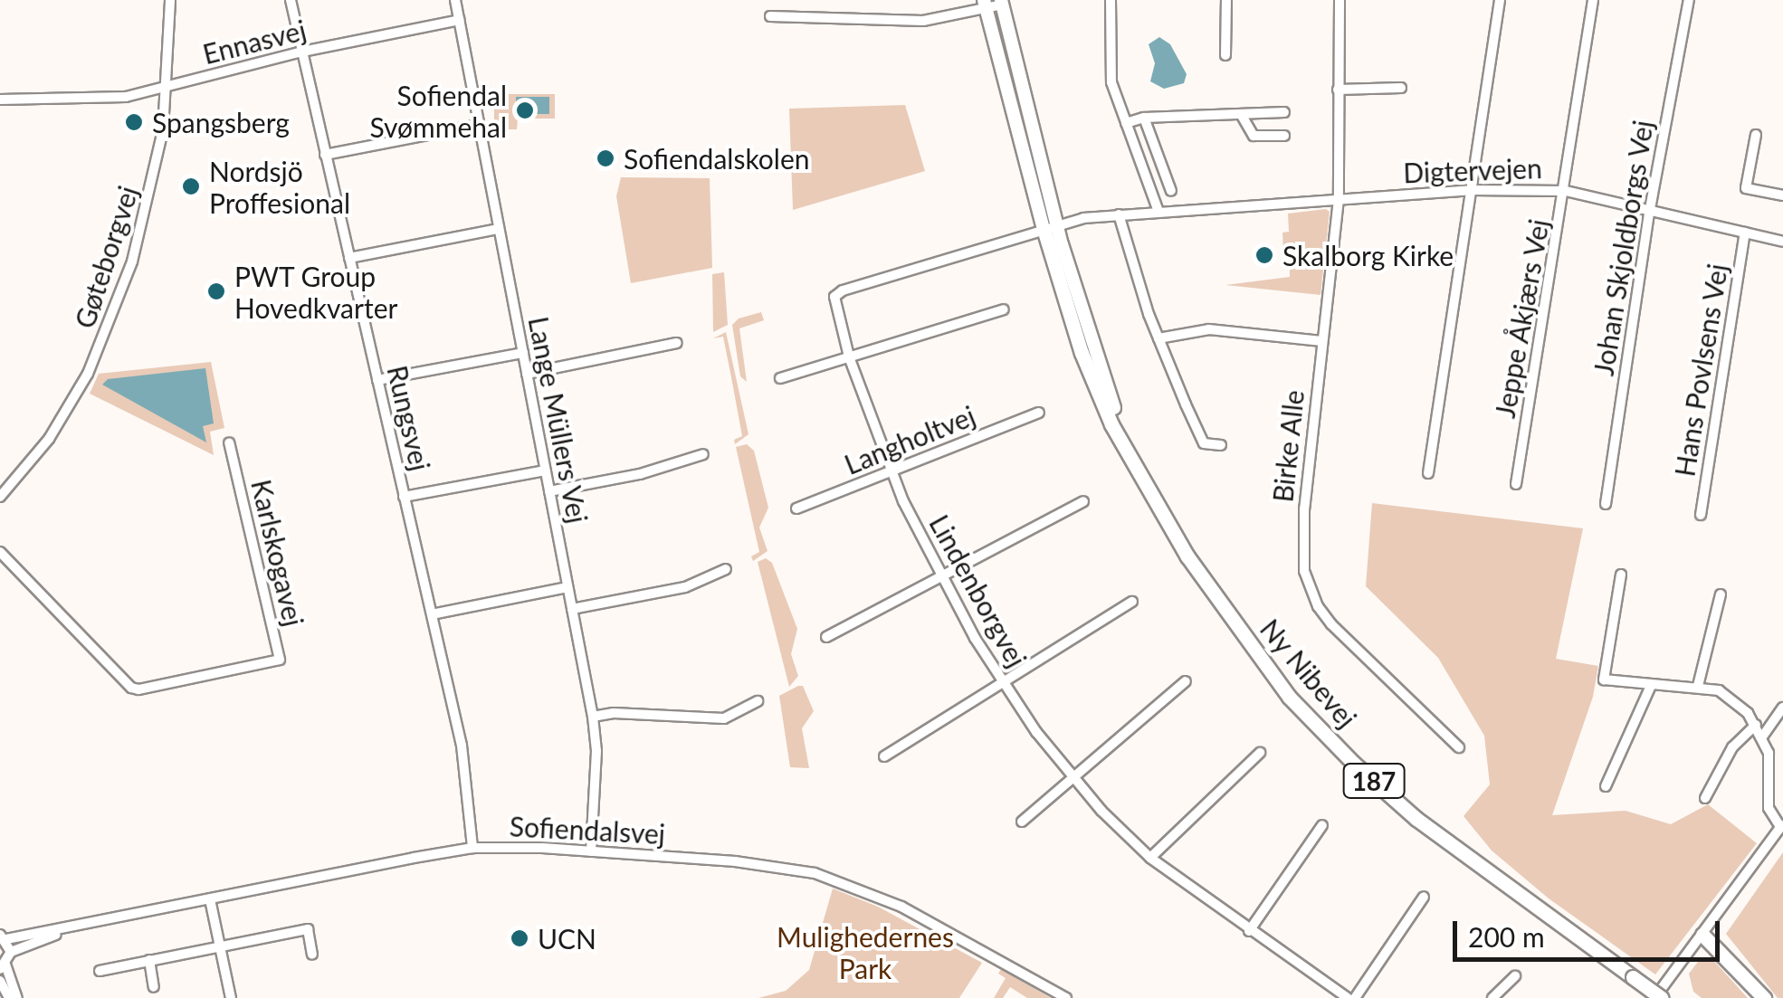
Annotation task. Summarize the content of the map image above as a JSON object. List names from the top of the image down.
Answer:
{
  "streets": {
    "highway": ["Ny Nibevej", "187"],
    "street": [
      "Ennasvej",
      "Digtervejen",
      "Johan Skjoldborgs Vej",
      "Gøteborgvej",
      "Jeppe Åkjærs Vej",
      "Hans Povlsens Vej",
      "Rungsvej",
      "Lange Müllers Vej",
      "Langholtvej",
      "Birke Alle",
      "Karlskogavej",
      "Lindenborgvej",
      "Sofiendalsvej"
    ]
  },
  "crossings": [
    ["Ennasvej", "Gøteborgvej"],
    ["Ennasvej", "Rungsvej"],
    ["Ennasvej", "Lange Müllers Vej"],
    ["Digtervejen", "Johan Skjoldborgs Vej"],
    ["Digtervejen", "Jeppe Åkjærs Vej"],
    ["Digtervejen", "Hans Povlsens Vej"],
    ["Digtervejen", "Birke Alle"],
    ["Digtervejen", "Lindenborgvej"],
    ["Digtervejen", "Ny Nibevej"],
    ["Rungsvej", "Sofiendalsvej"],
    ["Lange Müllers Vej", "Sofiendalsvej"],
    ["Langholtvej", "Lindenborgvej"],
    ["Lindenborgvej", "Ny Nibevej"]
  ],
  "parks": ["Mulighedernes Park"],
  "places": [
    "Sofiendal Svømmehal",
    "Spangsberg",
    "Sofiendalskolen",
    "Nordsjö Proffesional",
    "Skalborg Kirke",
    "PWT Group Hovedkvarter",
    "UCN"
  ],
  "scale_bar": "200 m"
}
